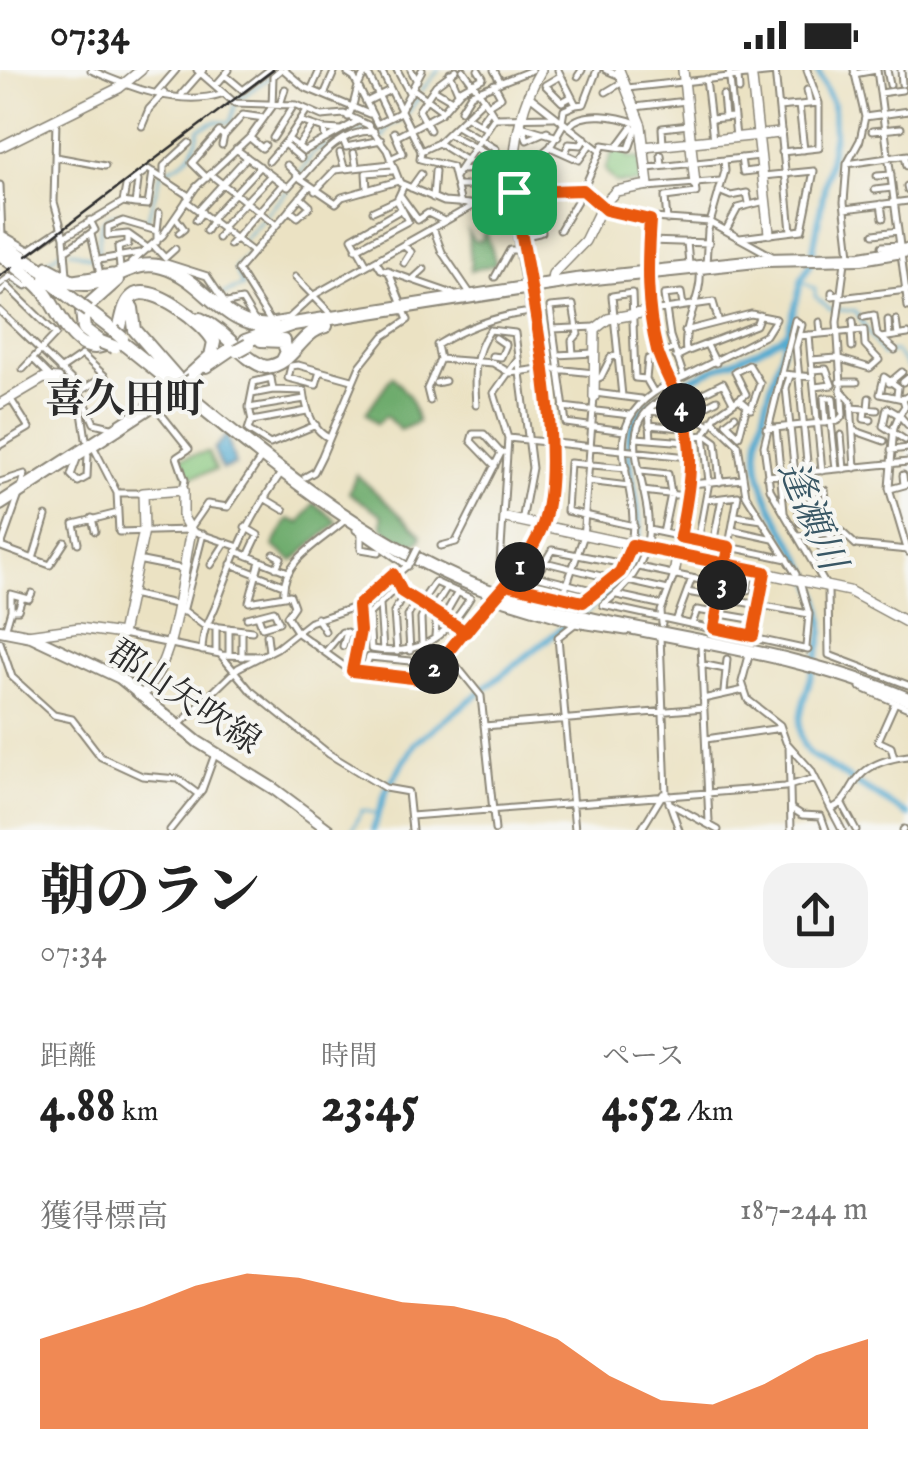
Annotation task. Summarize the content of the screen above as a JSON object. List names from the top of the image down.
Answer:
{
  "streets": {
    "main road": ["郡山矢吹線"]
  },
  "districts": ["喜久田町"],
  "water": ["逢瀬川"],
  "page": {
    "status": "07:34",
    "pins": [
      "4",
      "1",
      "3",
      "2"
    ],
    "heading": ["朝のラン", "07:34"],
    "stats": [
      ["距離", "4.88 km"],
      ["時間", "23:45"],
      ["ペース", "4:52 /km"]
    ],
    "chart": ["獲得標高", "187–244 m"]
  }
}
